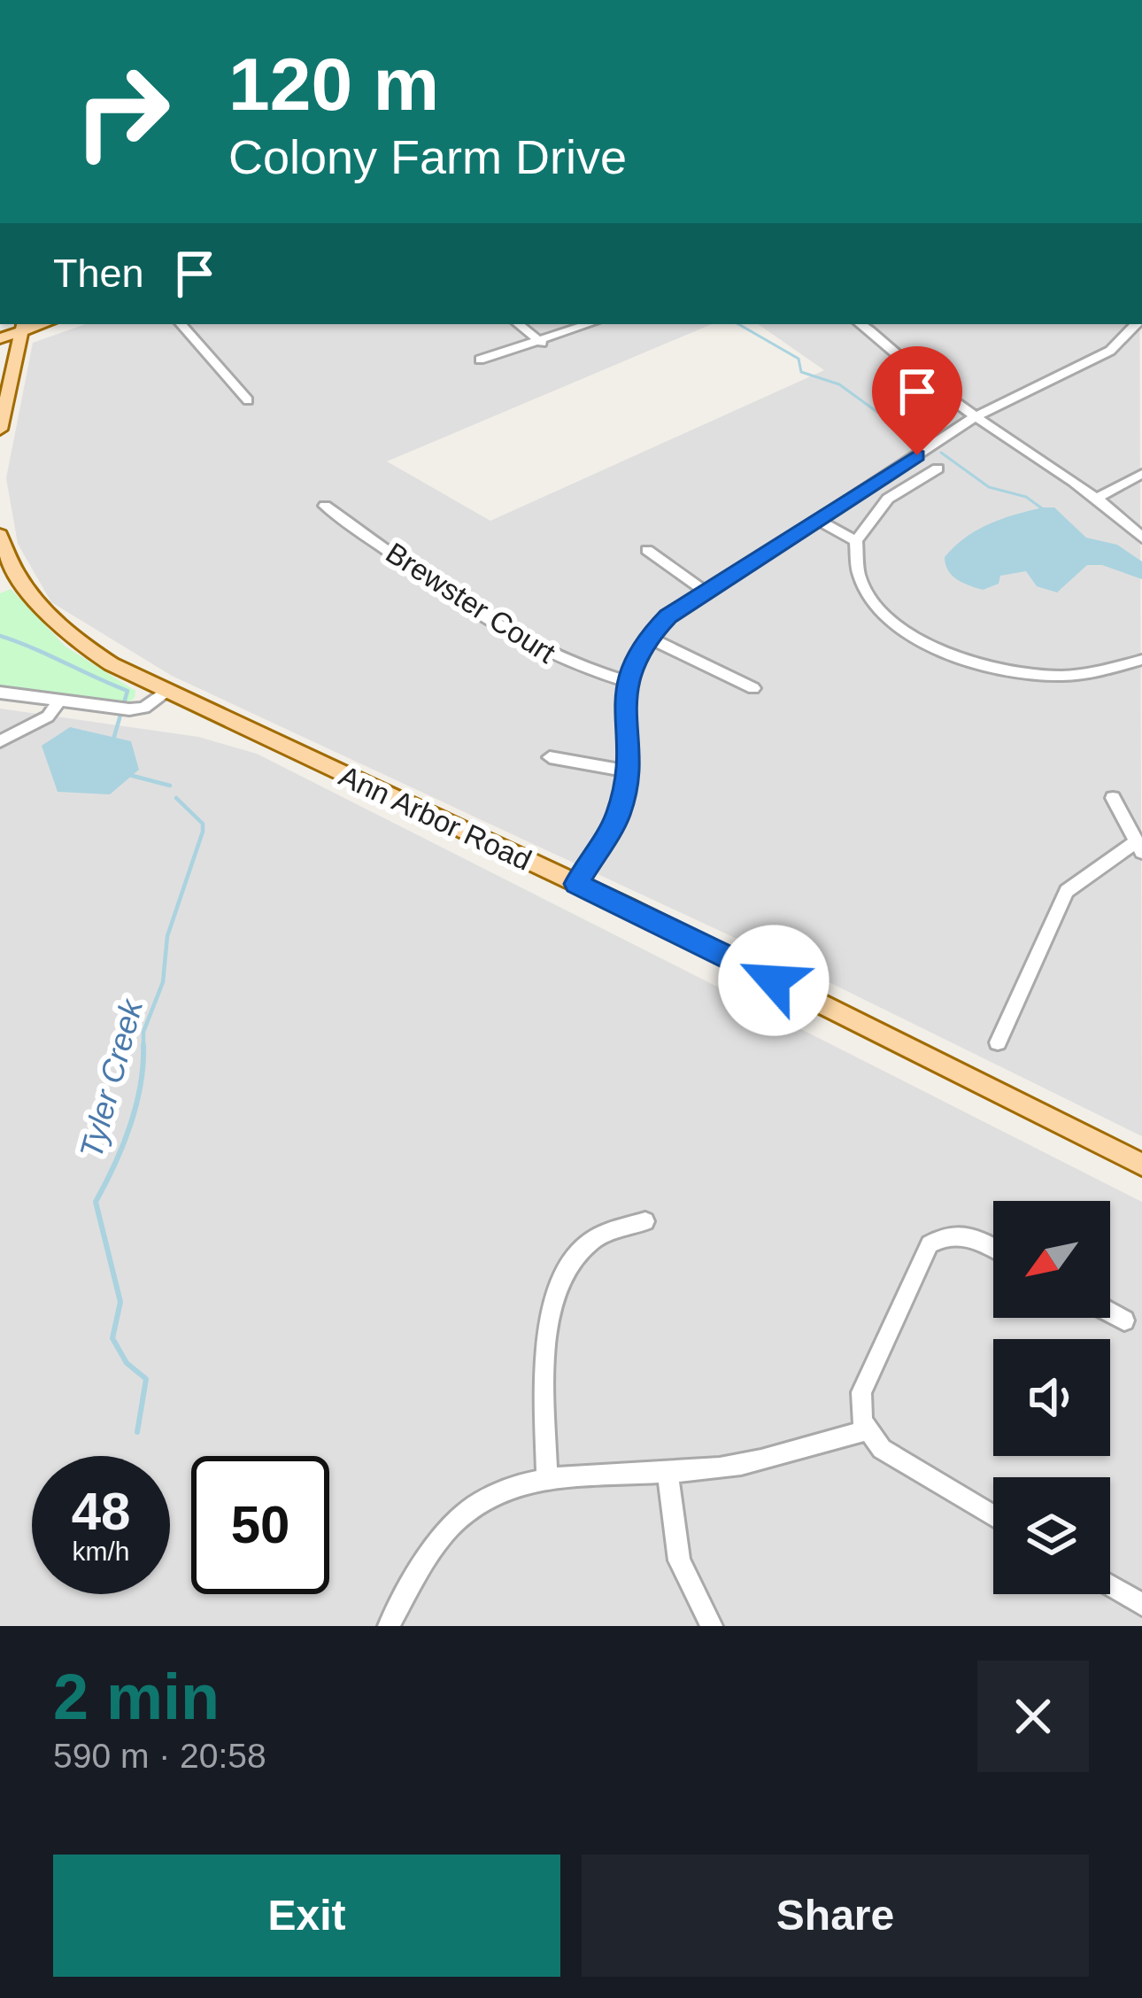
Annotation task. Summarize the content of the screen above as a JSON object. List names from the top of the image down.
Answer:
{
  "streets": {
    "main road": ["Ann Arbor Road"],
    "street": ["Brewster Court"]
  },
  "water": ["Tyler Creek"],
  "north": "bottom left",
  "page": {
    "turn": ["120 m", "Colony Farm Drive"],
    "then": "Then",
    "speed": "48 km/h",
    "limit": "50",
    "heading": ["2 min", "590 m · 20:58"],
    "buttons": ["Exit", "Share"]
  }
}
